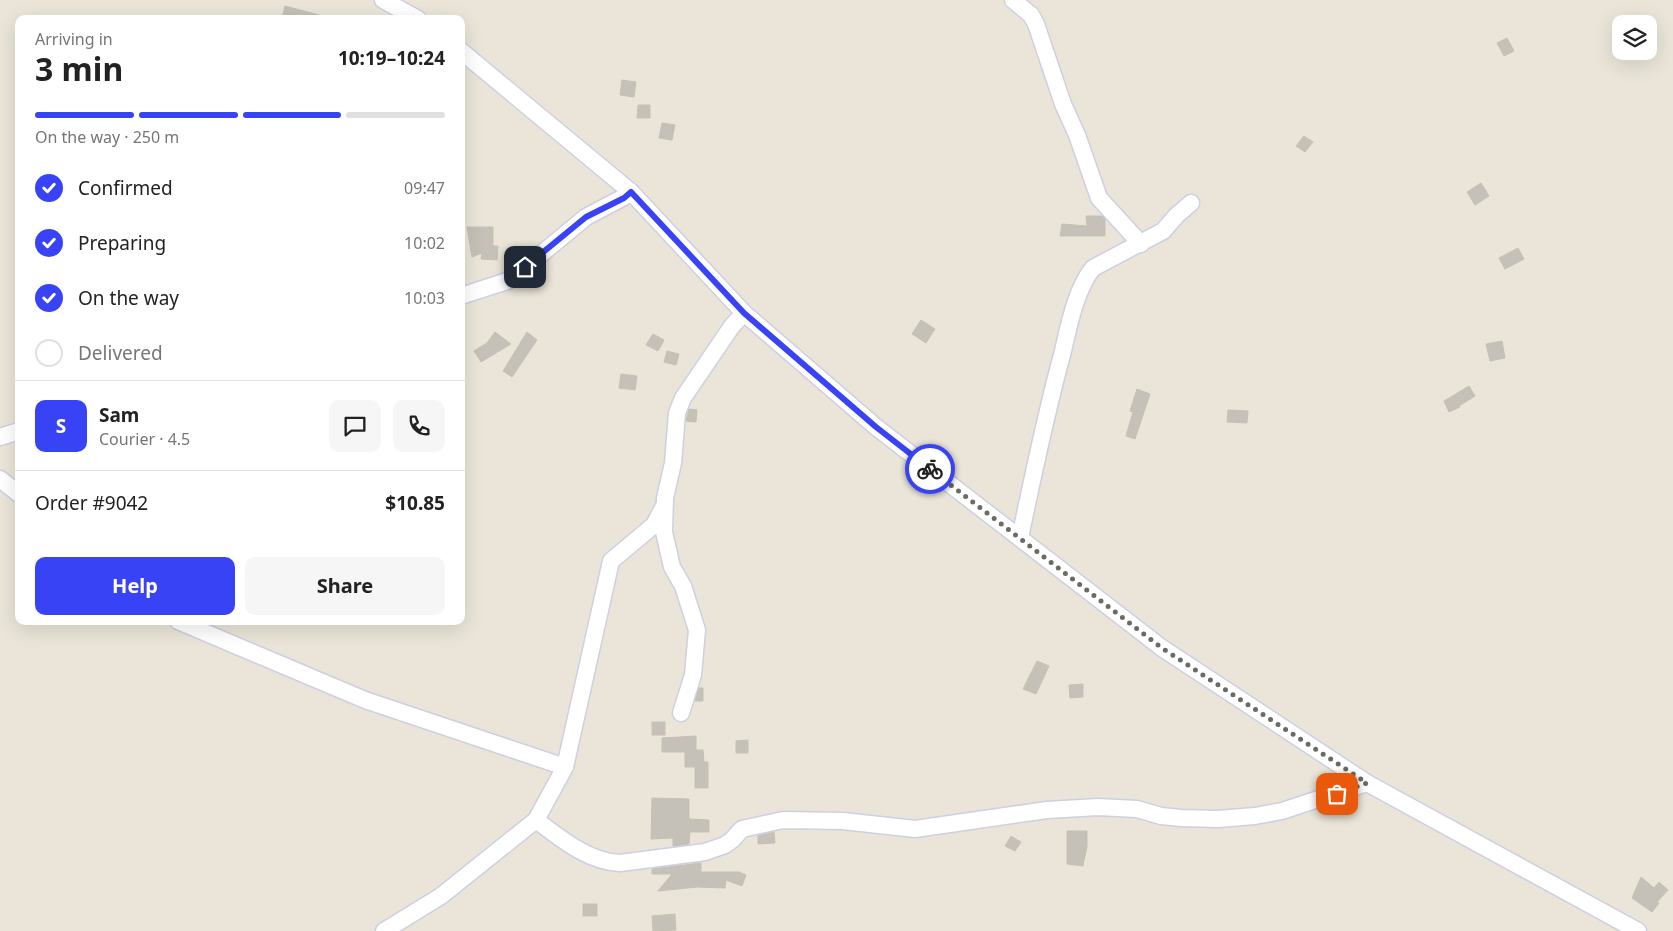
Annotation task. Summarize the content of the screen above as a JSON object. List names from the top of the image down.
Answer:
{
  "page": {
    "heading": ["3 min", "Arriving in", "10:19–10:24"],
    "panel": [
      "Sam",
      "Courier · 4.5",
      "Order #9042",
      "$10.85"
    ],
    "bar": "On the way · 250 m",
    "list": [
      ["Confirmed", "09:47"],
      ["Preparing", "10:02"],
      ["On the way", "10:03"],
      "Delivered"
    ],
    "round": "S",
    "buttons": ["Help", "Share"]
  }
}
